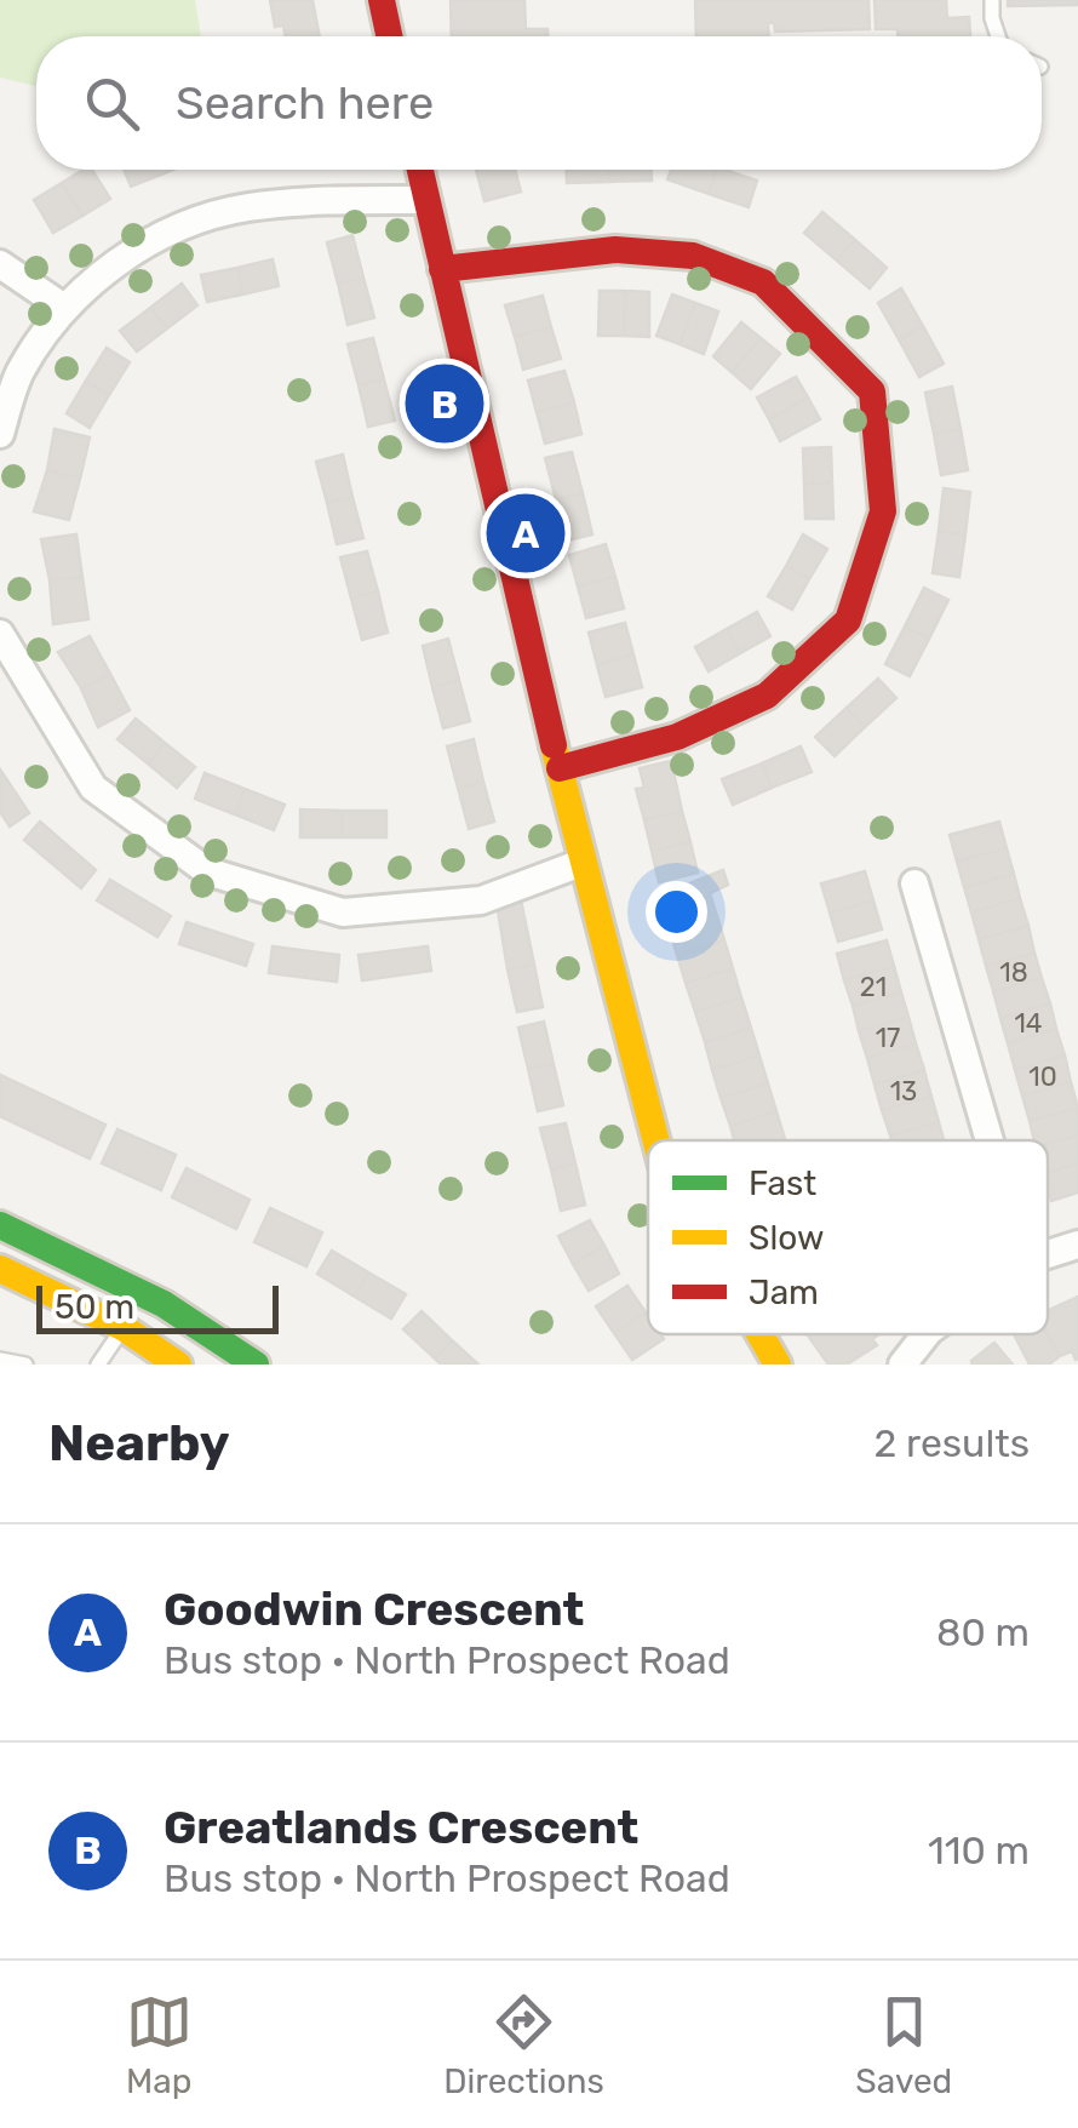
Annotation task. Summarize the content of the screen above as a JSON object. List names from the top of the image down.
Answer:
{
  "house_numbers": [
    "18",
    "21",
    "14",
    "17",
    "10",
    "13"
  ],
  "legend": ["Fast", "Slow", "Jam"],
  "scale_bar": "50 m",
  "page": {
    "search": "Search here",
    "pins": ["B", "A"],
    "scale": "50 m",
    "heading": ["Nearby", "2 results"],
    "list": [
      {
        "mark": "A",
        "name": "Goodwin Crescent",
        "note": "Bus stop · North Prospect Road",
        "value": "80 m"
      },
      {
        "mark": "B",
        "name": "Greatlands Crescent",
        "note": "Bus stop · North Prospect Road",
        "value": "110 m"
      }
    ],
    "nav": ["Map", "Directions", "Saved"]
  }
}
